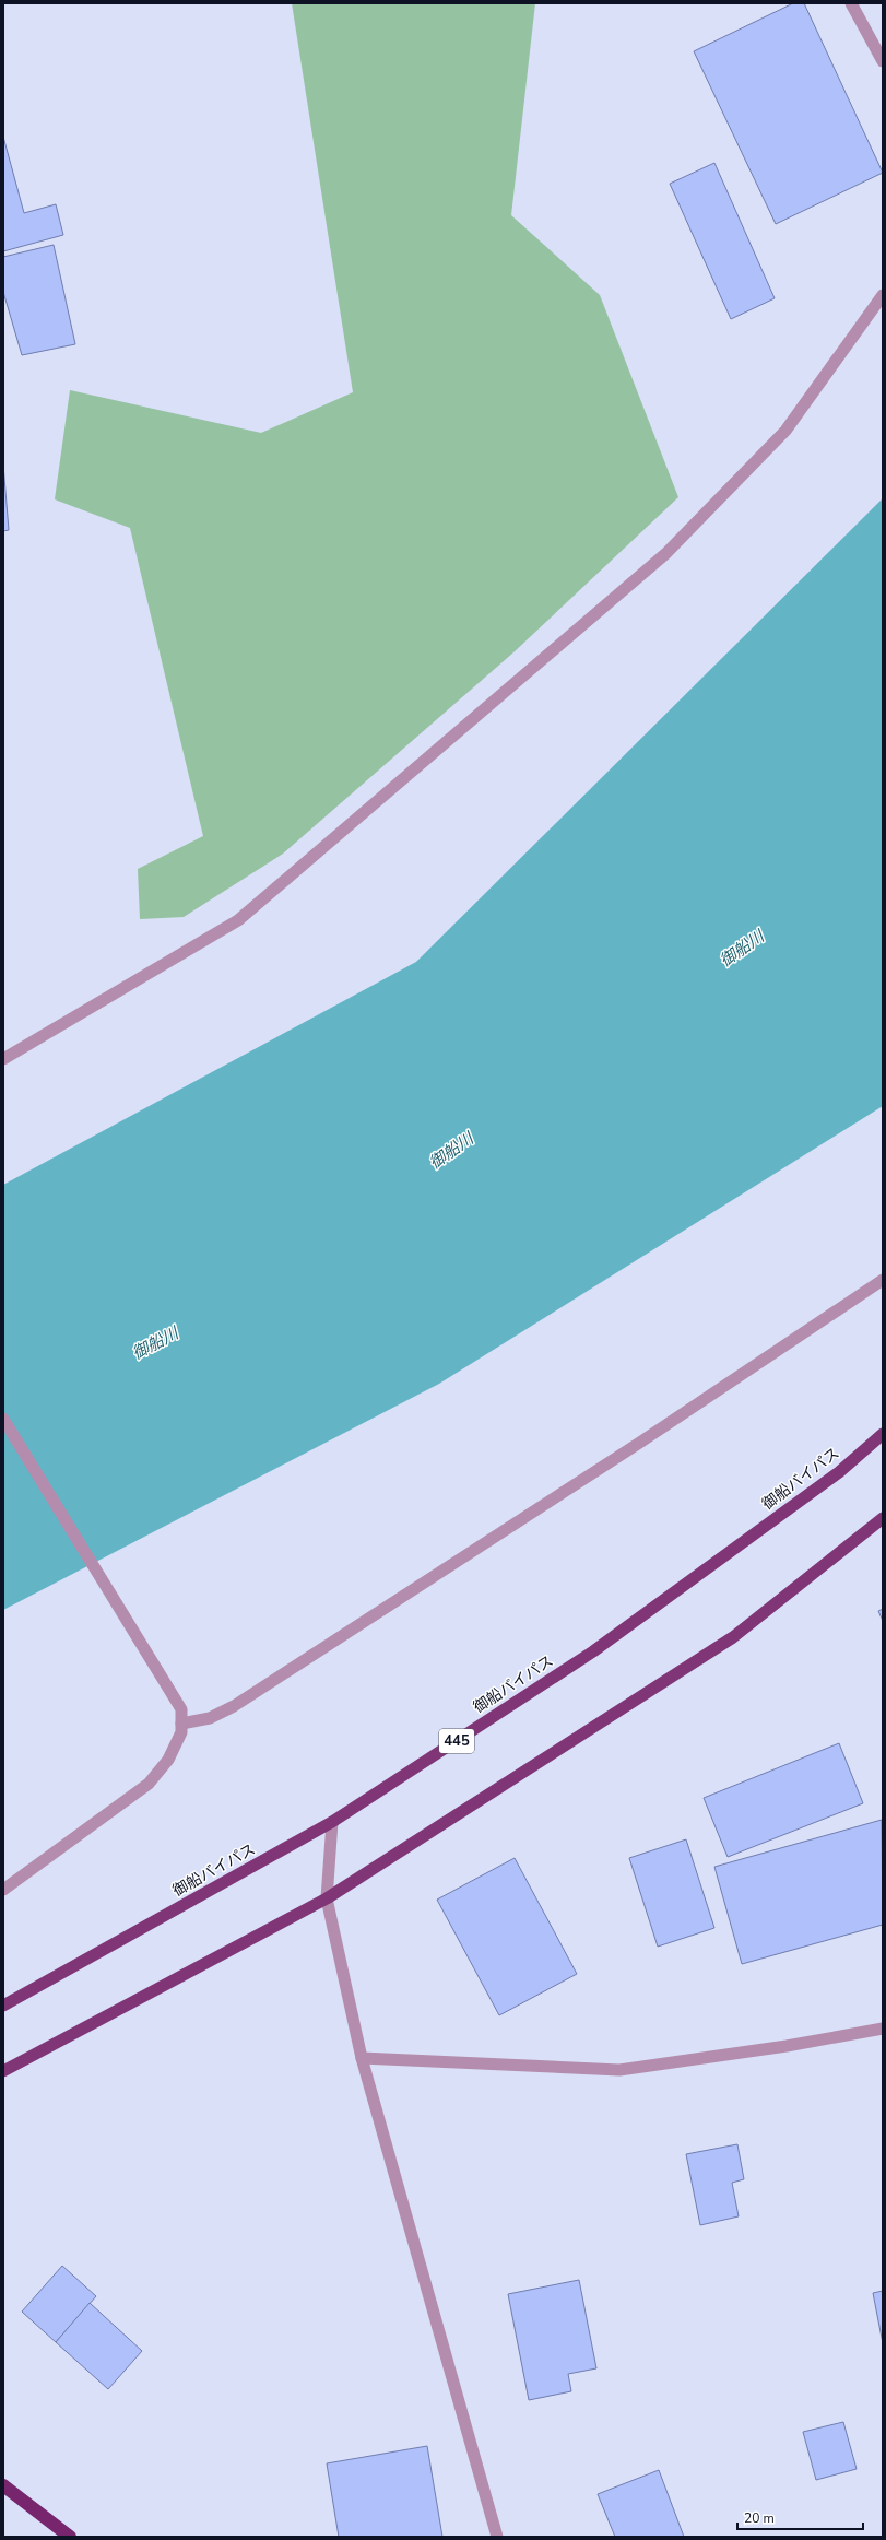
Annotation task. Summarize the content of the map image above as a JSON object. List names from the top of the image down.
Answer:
{
  "streets": {
    "highway": ["御船バイパス", "445"]
  },
  "water": ["御船川"],
  "scale_bar": "20 m"
}
